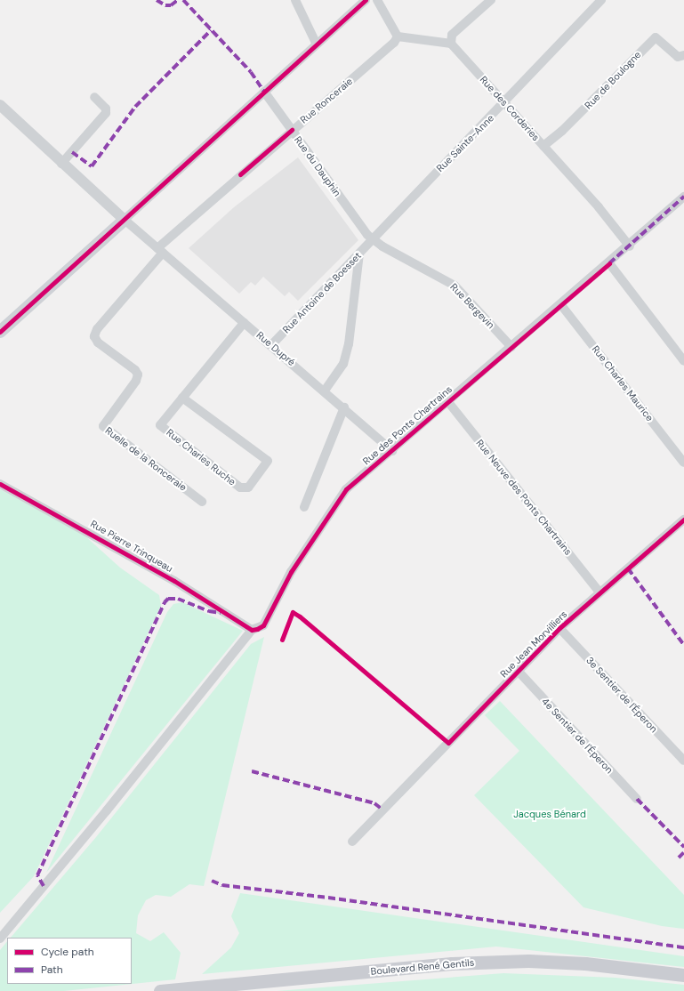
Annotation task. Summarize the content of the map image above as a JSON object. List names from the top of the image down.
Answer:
{
  "streets": {
    "main road": ["Boulevard René Gentils"],
    "street": [
      "Rue de Boulogne",
      "Rue Ronceraie",
      "Rue des Corderies",
      "Rue Sainte-Anne",
      "Rue du Dauphin",
      "Rue Antoine de Boesset",
      "Rue Bergevin",
      "Rue Dupré",
      "Rue Charles Maurice",
      "Rue des Ponts Chartrains",
      "Rue Charles Ruche",
      "Ruelle de la Ronceraie",
      "Rue Neuve des Ponts Chartrains",
      "Rue Pierre Trinqueau",
      "Rue Jean Morvilliers",
      "3e Sentier de l'Éperon",
      "4e Sentier de l'Éperon"
    ]
  },
  "crossings": [
    ["Rue de Boulogne", "Rue des Corderies"],
    ["Rue Ronceraie", "Rue du Dauphin"],
    ["Rue Ronceraie", "Rue Dupré"],
    ["Rue Ronceraie", "Ruelle de la Ronceraie"],
    ["Rue des Corderies", "Rue Sainte-Anne"],
    ["Rue des Corderies", "Rue des Ponts Chartrains"],
    ["Rue Sainte-Anne", "Rue du Dauphin"],
    ["Rue Sainte-Anne", "Rue Antoine de Boesset"],
    ["Rue Sainte-Anne", "Rue Bergevin"],
    ["Rue du Dauphin", "Rue Antoine de Boesset"],
    ["Rue du Dauphin", "Rue Bergevin"],
    ["Rue Antoine de Boesset", "Rue Bergevin"],
    ["Rue Antoine de Boesset", "Rue Dupré"],
    ["Rue Bergevin", "Rue des Ponts Chartrains"],
    ["Rue Dupré", "Rue des Ponts Chartrains"],
    ["Rue Dupré", "Rue Charles Ruche"],
    ["Rue Dupré", "Ruelle de la Ronceraie"],
    ["Rue Charles Maurice", "Rue des Ponts Chartrains"],
    ["Rue des Ponts Chartrains", "Rue Neuve des Ponts Chartrains"],
    ["Rue des Ponts Chartrains", "Rue Pierre Trinqueau"],
    ["Rue Neuve des Ponts Chartrains", "Rue Jean Morvilliers"],
    ["Rue Jean Morvilliers", "3e Sentier de l'Éperon"],
    ["Rue Jean Morvilliers", "4e Sentier de l'Éperon"]
  ],
  "parks": ["Jacques Bénard"],
  "legend": ["Cycle path", "Path"]
}
